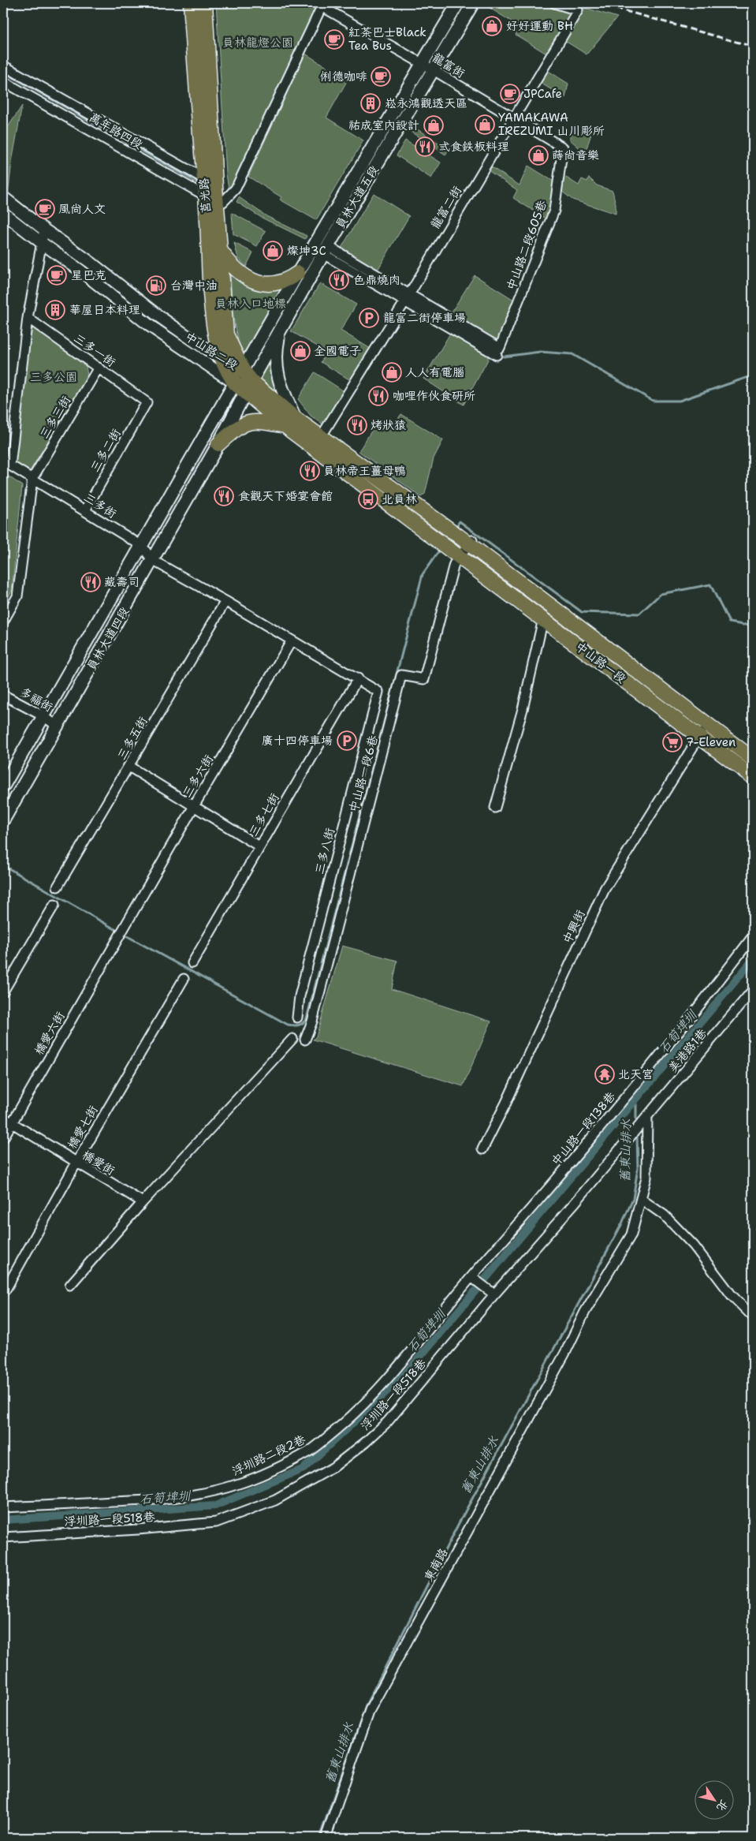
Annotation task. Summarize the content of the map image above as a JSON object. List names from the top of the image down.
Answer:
{
  "streets": {
    "main road": [
      "莒光路",
      "員林大道五段",
      "中山路二段",
      "員林大道四段",
      "中山路一段"
    ],
    "street": [
      "龍富街",
      "萬年路四段",
      "龍富二街",
      "中山路二段605巷",
      "三多一街",
      "三多三街",
      "三多二街",
      "三多街",
      "多福街",
      "三多五街",
      "中山路一段6巷",
      "三多六街",
      "三多七街",
      "三多八街",
      "中興街",
      "橋愛六街",
      "美港路1巷",
      "橋愛七街",
      "中山路一段138巷",
      "橋愛街",
      "浮圳路一段518巷",
      "浮圳路二段2巷",
      "東南路"
    ]
  },
  "crossings": [
    ["龍富街", "員林大道五段"],
    ["龍富街", "龍富二街"],
    ["龍富街", "中山路二段605巷"],
    ["萬年路四段", "莒光路"],
    ["莒光路", "員林大道五段"],
    ["莒光路", "中山路二段"],
    ["莒光路", "員林大道四段"],
    ["員林大道五段", "中山路二段"],
    ["員林大道五段", "員林大道四段"],
    ["龍富二街", "中山路二段605巷"],
    ["龍富二街", "中山路二段"],
    ["三多一街", "三多三街"],
    ["三多一街", "三多二街"],
    ["三多一街", "三多街"],
    ["中山路二段", "三多街"],
    ["中山路二段", "員林大道四段"],
    ["中山路二段", "中山路一段"],
    ["三多三街", "三多街"],
    ["三多二街", "三多街"],
    ["三多街", "員林大道四段"],
    ["三多街", "三多五街"],
    ["三多街", "三多六街"],
    ["三多街", "三多七街"],
    ["三多街", "三多八街"],
    ["員林大道四段", "多福街"],
    ["中山路一段", "中山路一段6巷"],
    ["中山路一段", "中興街"],
    ["三多六街", "橋愛六街"],
    ["橋愛六街", "橋愛街"],
    ["美港路1巷", "浮圳路一段518巷"],
    ["橋愛七街", "橋愛街"],
    ["中山路一段138巷", "浮圳路二段2巷"]
  ],
  "water": ["石筍埤圳", "舊東山排水"],
  "parks": ["員林龍燈公園", "員林入口地標", "三多公園"],
  "places": {
    "shop": [
      "好好運動 BH",
      "YAMAKAWA IREZUMI 山川彫所",
      "祐成室內設計",
      "蒔尚音樂",
      "燦坤3C",
      "全國電子",
      "人人有電腦"
    ],
    "cafe": [
      "紅茶巴士Black Tea Bus",
      "俐德咖啡",
      "JPCafe",
      "風尚人文",
      "星巴克"
    ],
    "building": ["崧永鴻觀透天區", "華屋日本料理"],
    "restaurant": [
      "弎食鉄板料理",
      "色鼎燒肉",
      "咖哩作伙食研所",
      "烤狀猿",
      "員林帝王薑母鴨",
      "食觀天下婚宴會館",
      "藏壽司"
    ],
    "fuel station": ["台灣中油"],
    "parking": ["龍富二街停車場", "廣十四停車場"],
    "bus stop": ["北員林"],
    "supermarket": ["7-Eleven"],
    "temple": ["北天宮"]
  },
  "north": "bottom right"
}
